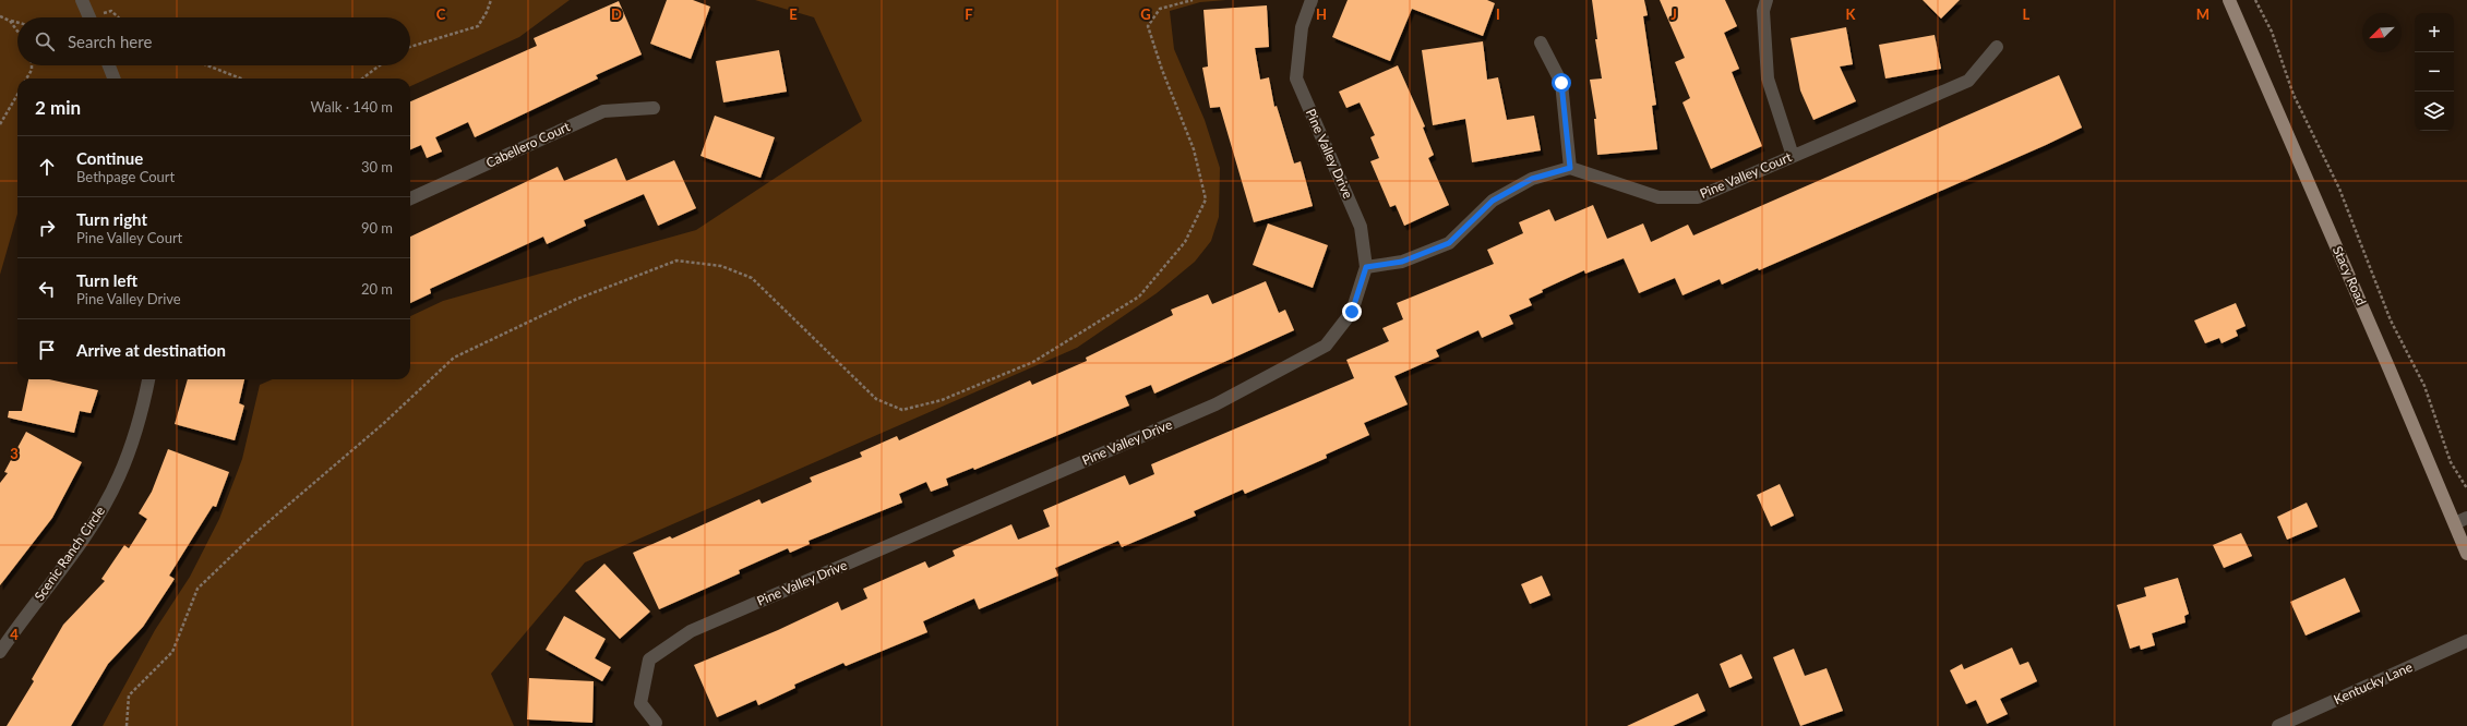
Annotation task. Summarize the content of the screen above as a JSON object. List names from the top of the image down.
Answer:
{
  "streets": {
    "main road": ["Stacy Road"],
    "street": [
      "Cabellero Court",
      "Pine Valley Drive",
      "Pine Valley Court",
      "Scenic Ranch Circle",
      "Kentucky Lane"
    ]
  },
  "north": "bottom left",
  "page": {
    "map_buttons": ["+", "−"],
    "search": "Search here",
    "heading": ["2 min", "Walk · 140 m"],
    "list": [
      ["Continue", "Bethpage Court", "30 m"],
      ["Turn right", "Pine Valley Court", "90 m"],
      ["Turn left", "Pine Valley Drive", "20 m"],
      "Arrive at destination"
    ]
  },
  "grid": {
    "columns": [
      "C",
      "D",
      "E",
      "F",
      "G",
      "H",
      "I",
      "J",
      "K",
      "L",
      "M"
    ],
    "rows": ["3", "4"]
  }
}
